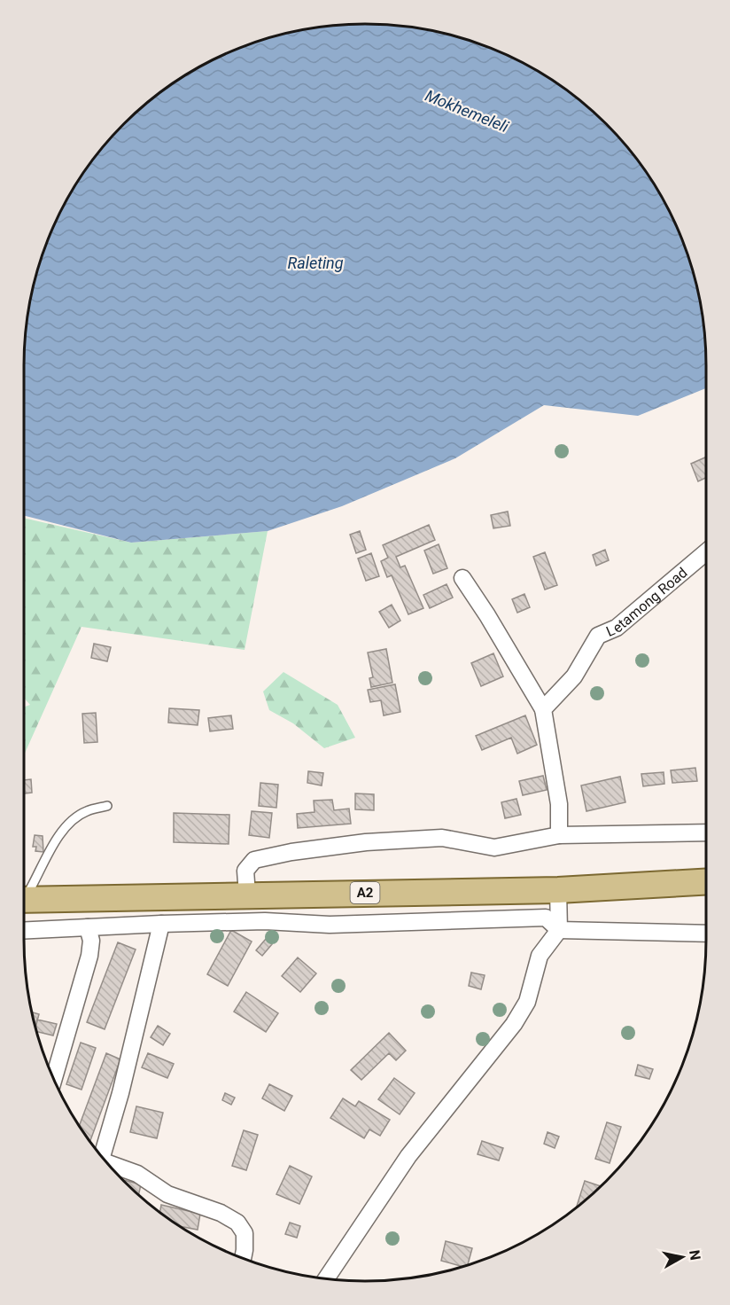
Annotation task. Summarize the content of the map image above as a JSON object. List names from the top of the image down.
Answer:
{
  "streets": {
    "main road": ["A2"],
    "street": ["Letamong Road"]
  },
  "water": ["Mokhemeleli", "Raleting"],
  "north": "right"
}
